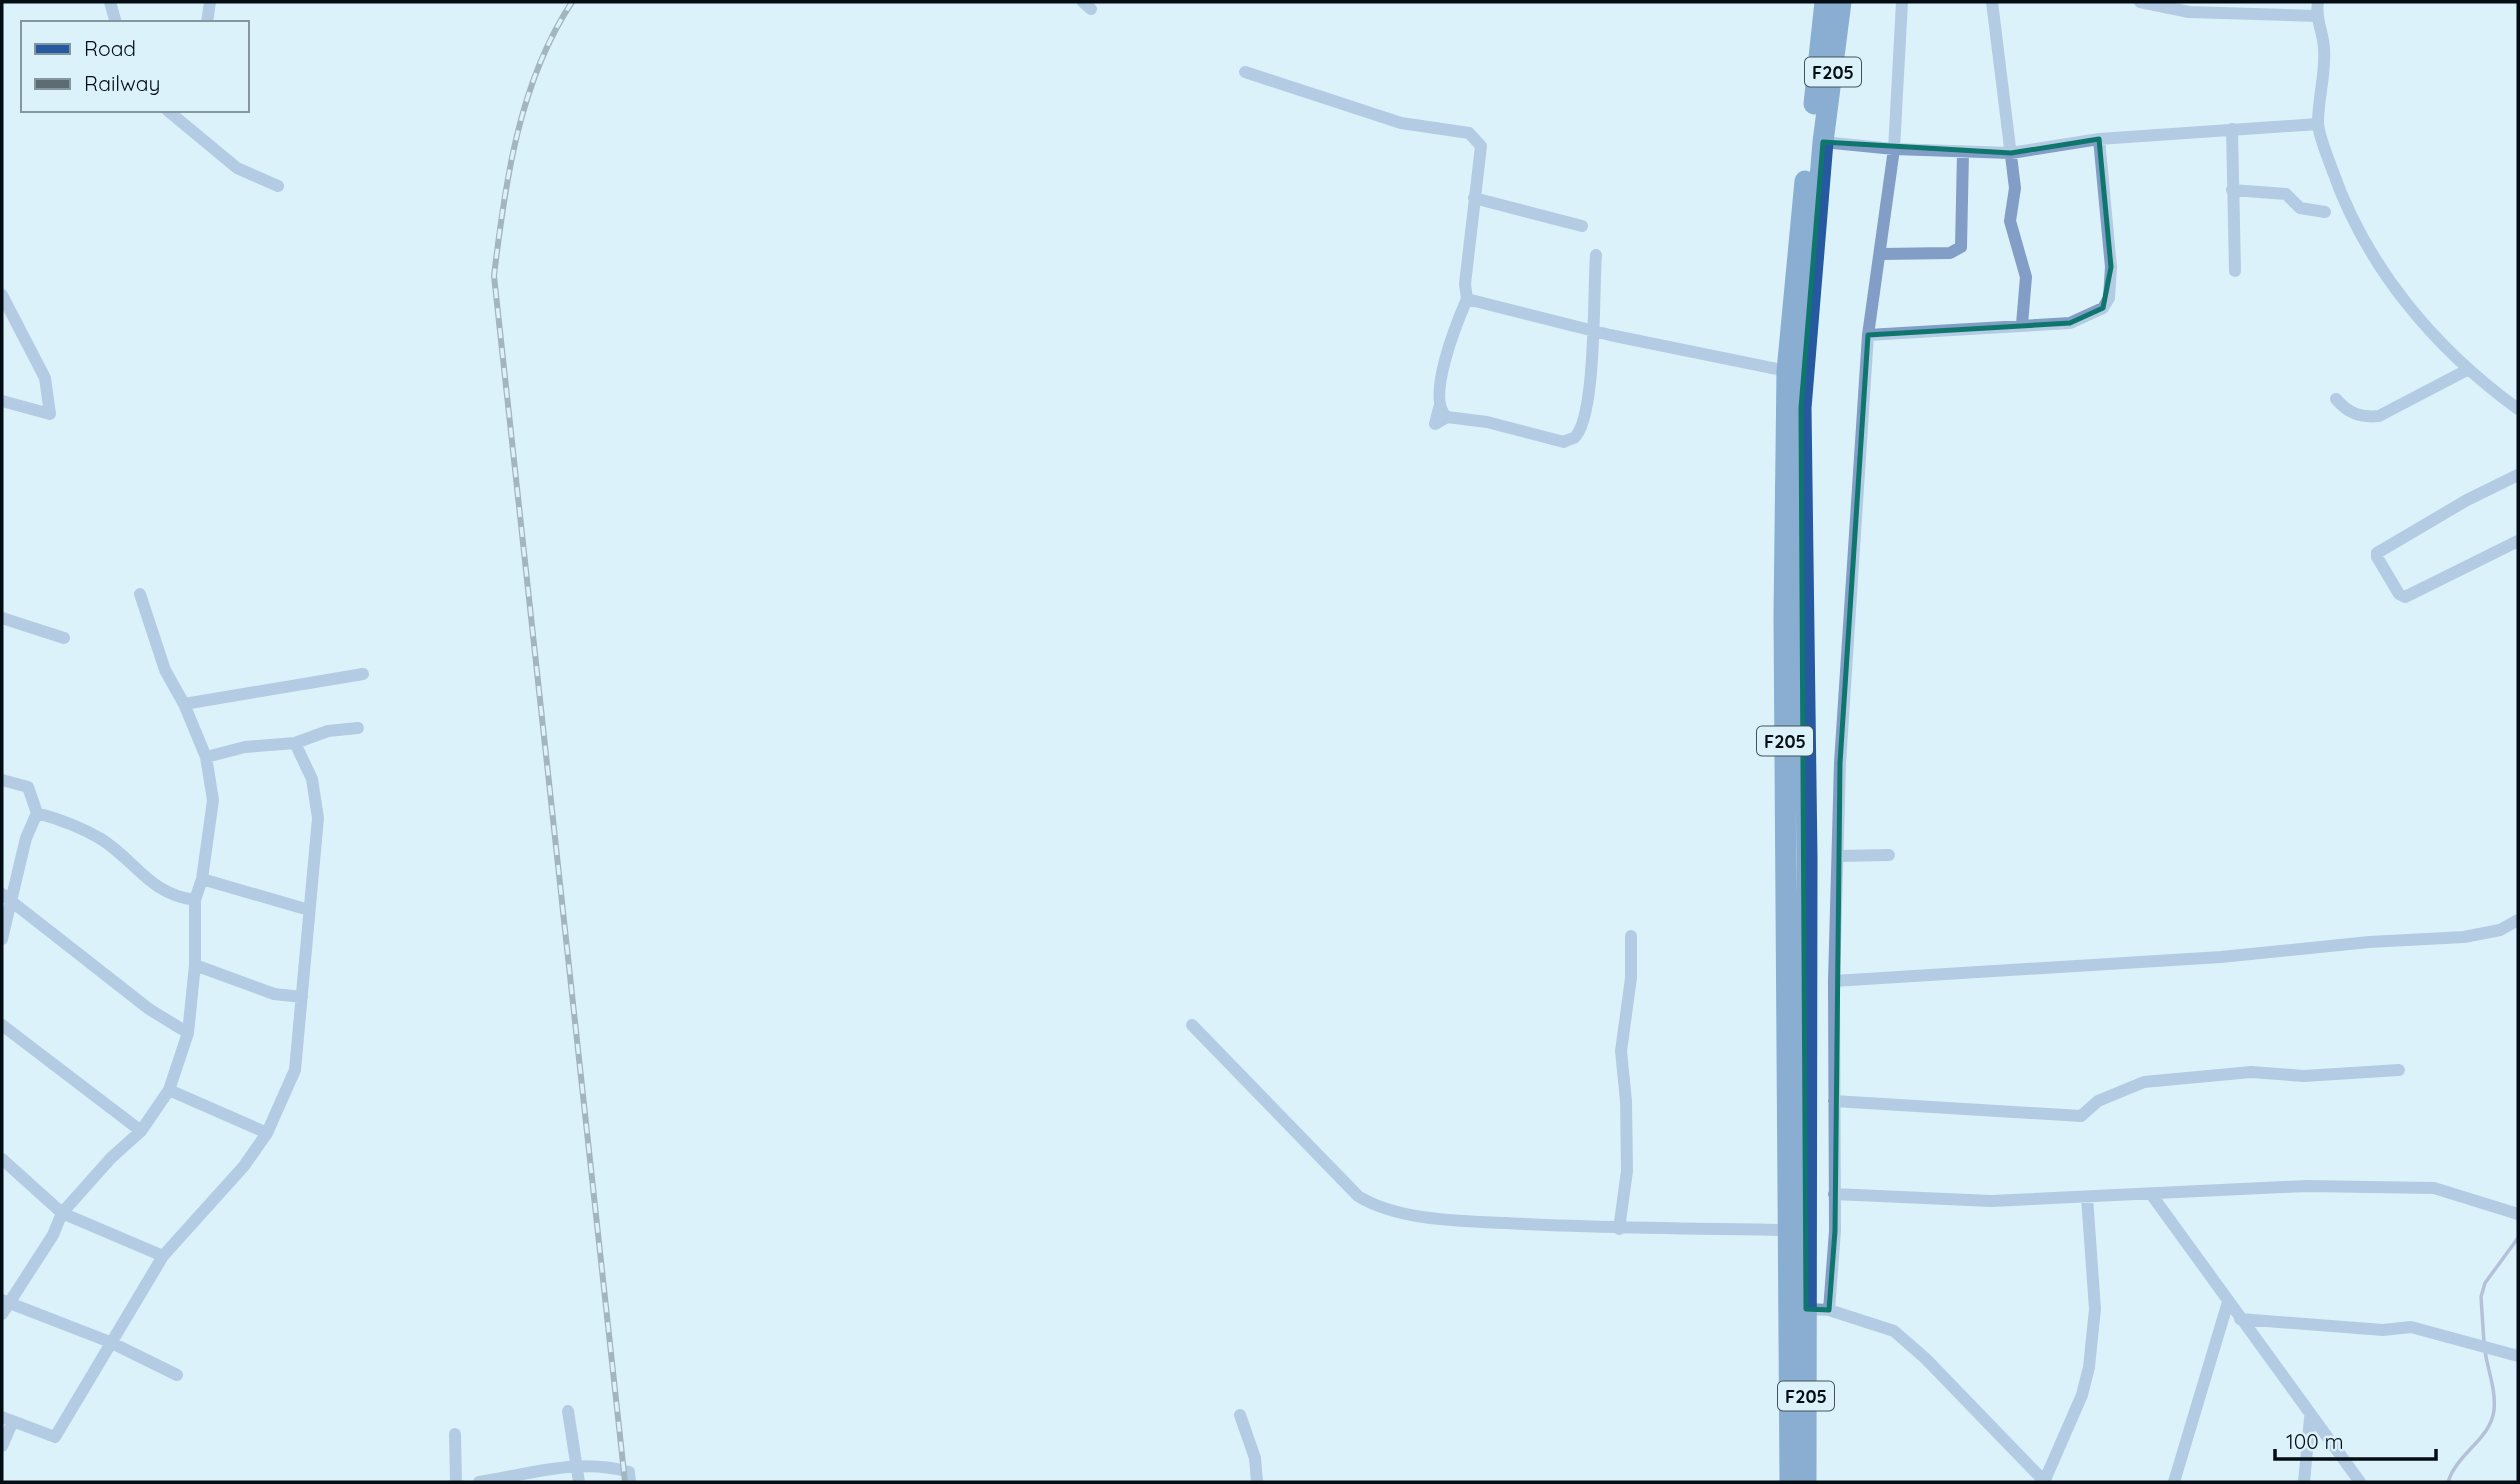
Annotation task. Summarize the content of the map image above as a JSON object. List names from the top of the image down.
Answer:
{
  "streets": {
    "main road": ["F205"]
  },
  "legend": ["Road", "Railway"],
  "scale_bar": "100 m"
}
